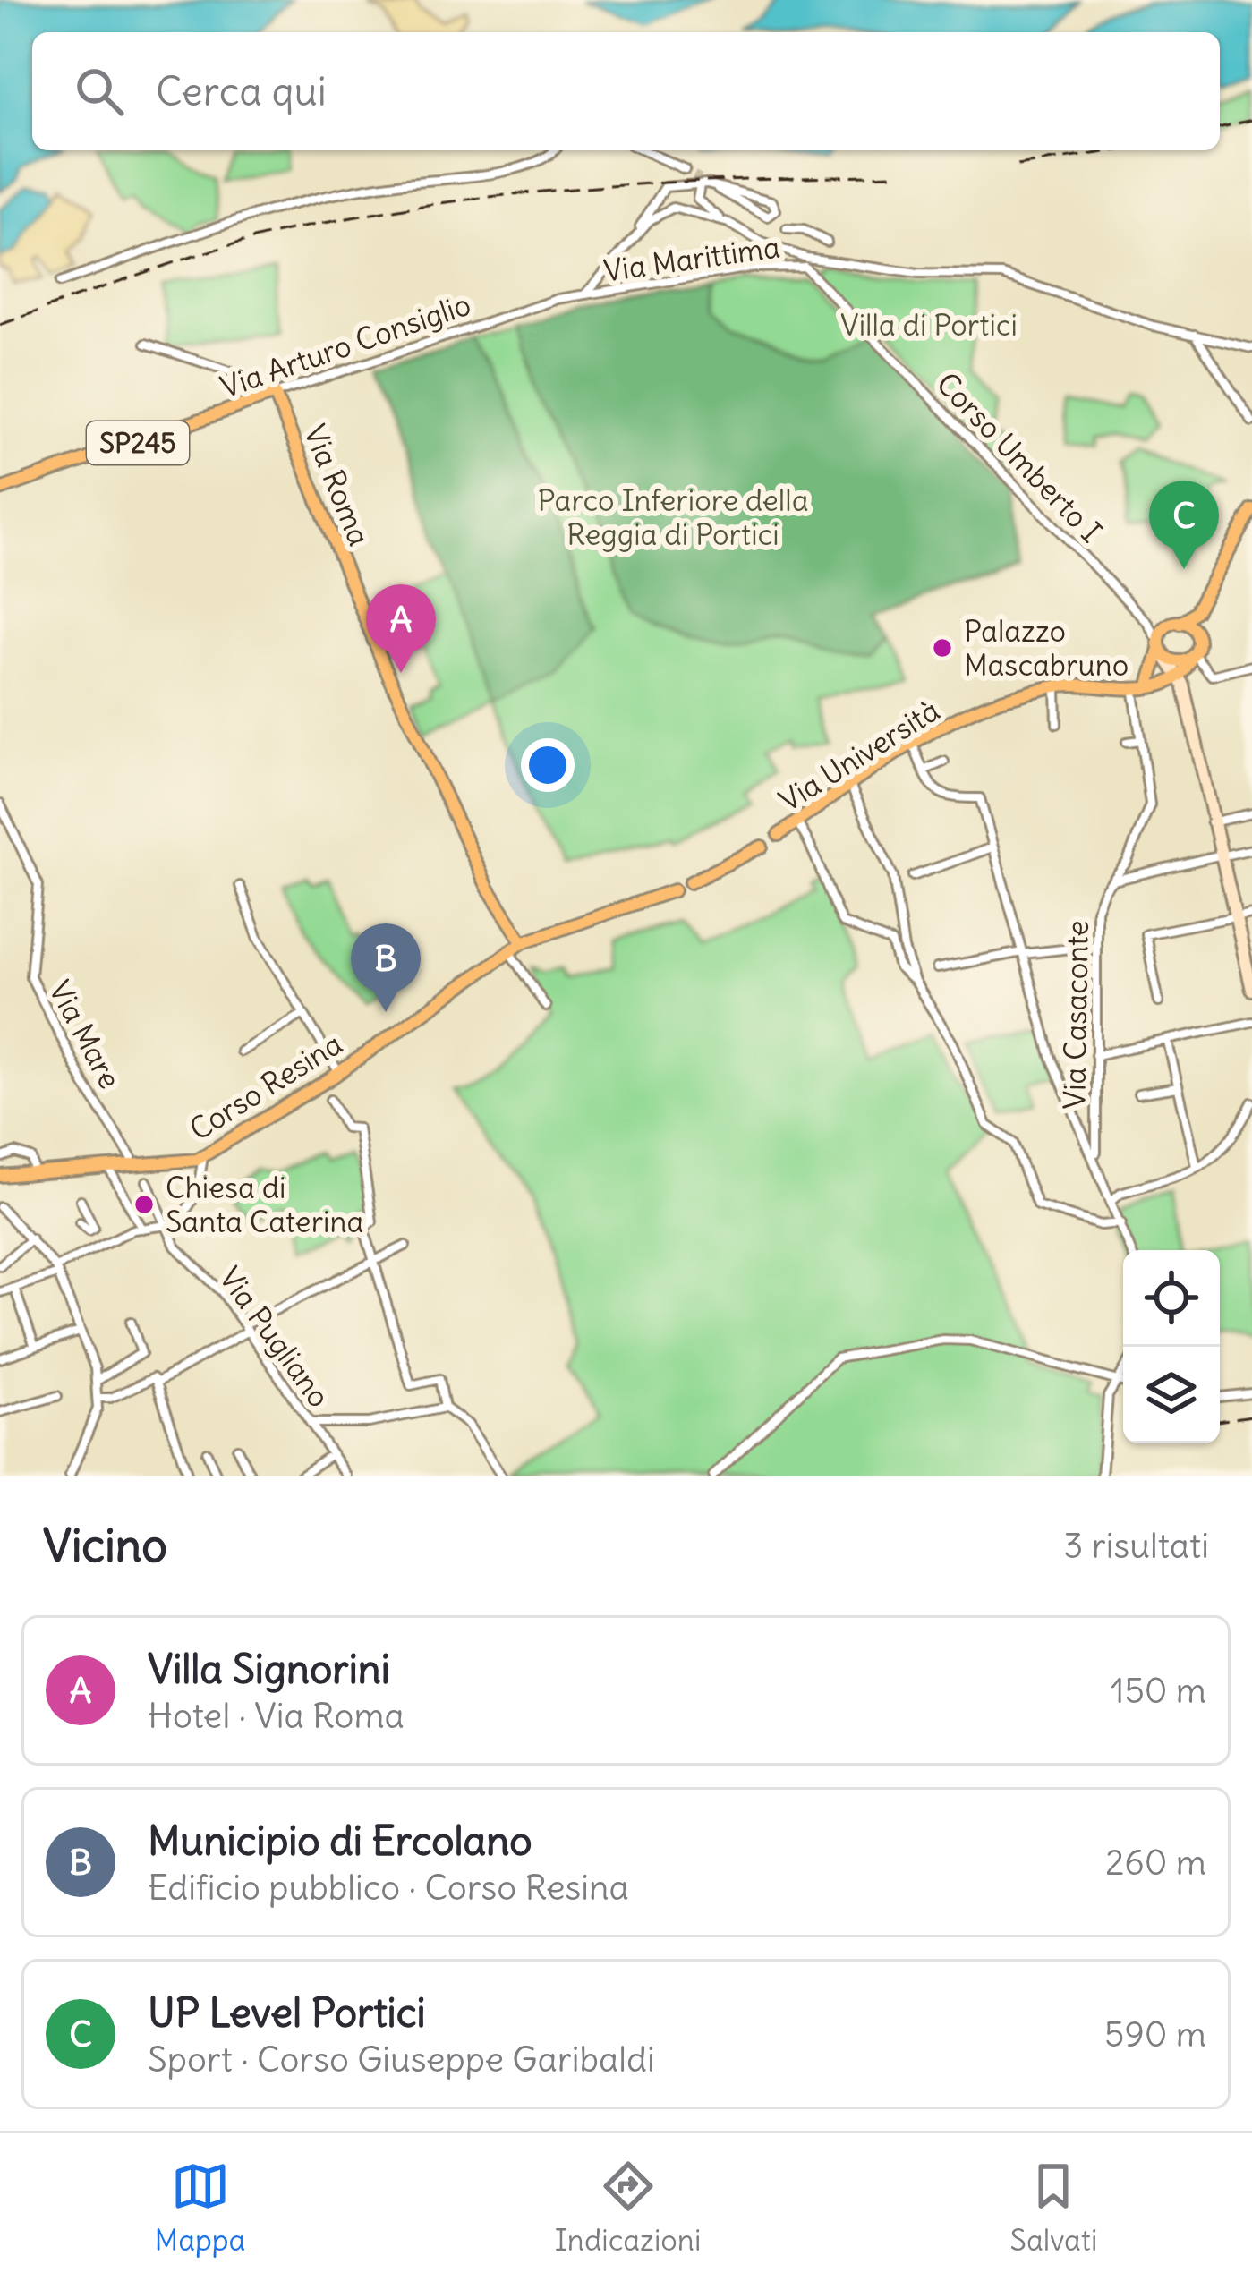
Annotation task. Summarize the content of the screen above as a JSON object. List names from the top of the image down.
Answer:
{
  "streets": {
    "main road": [
      "Via Arturo Consiglio",
      "SP245",
      "Via Roma",
      "Via Università",
      "Corso Resina"
    ],
    "street": [
      "Via Marittima",
      "Corso Umberto I",
      "Via Casaconte",
      "Via Mare",
      "Via Pugliano"
    ]
  },
  "crossings": [
    ["Via Marittima", "Via Arturo Consiglio"],
    ["Via Marittima", "Corso Umberto I"],
    ["Via Arturo Consiglio", "Via Roma"],
    ["Via Roma", "Corso Resina"],
    ["Via Università", "Via Casaconte"]
  ],
  "parks": ["Villa di Portici", "Parco Inferiore della Reggia di Portici"],
  "places": ["Palazzo Mascabruno", "Chiesa di Santa Caterina"],
  "page": {
    "search": "Cerca qui",
    "pins": ["C", "A", "B"],
    "heading": ["Vicino", "3 risultati"],
    "list": [
      {
        "mark": "A",
        "name": "Villa Signorini",
        "note": "Hotel · Via Roma",
        "value": "150 m"
      },
      {
        "mark": "B",
        "name": "Municipio di Ercolano",
        "note": "Edificio pubblico · Corso Resina",
        "value": "260 m"
      },
      {
        "mark": "C",
        "name": "UP Level Portici",
        "note": "Sport · Corso Giuseppe Garibaldi",
        "value": "590 m"
      }
    ],
    "nav": ["Mappa", "Indicazioni", "Salvati"]
  }
}
